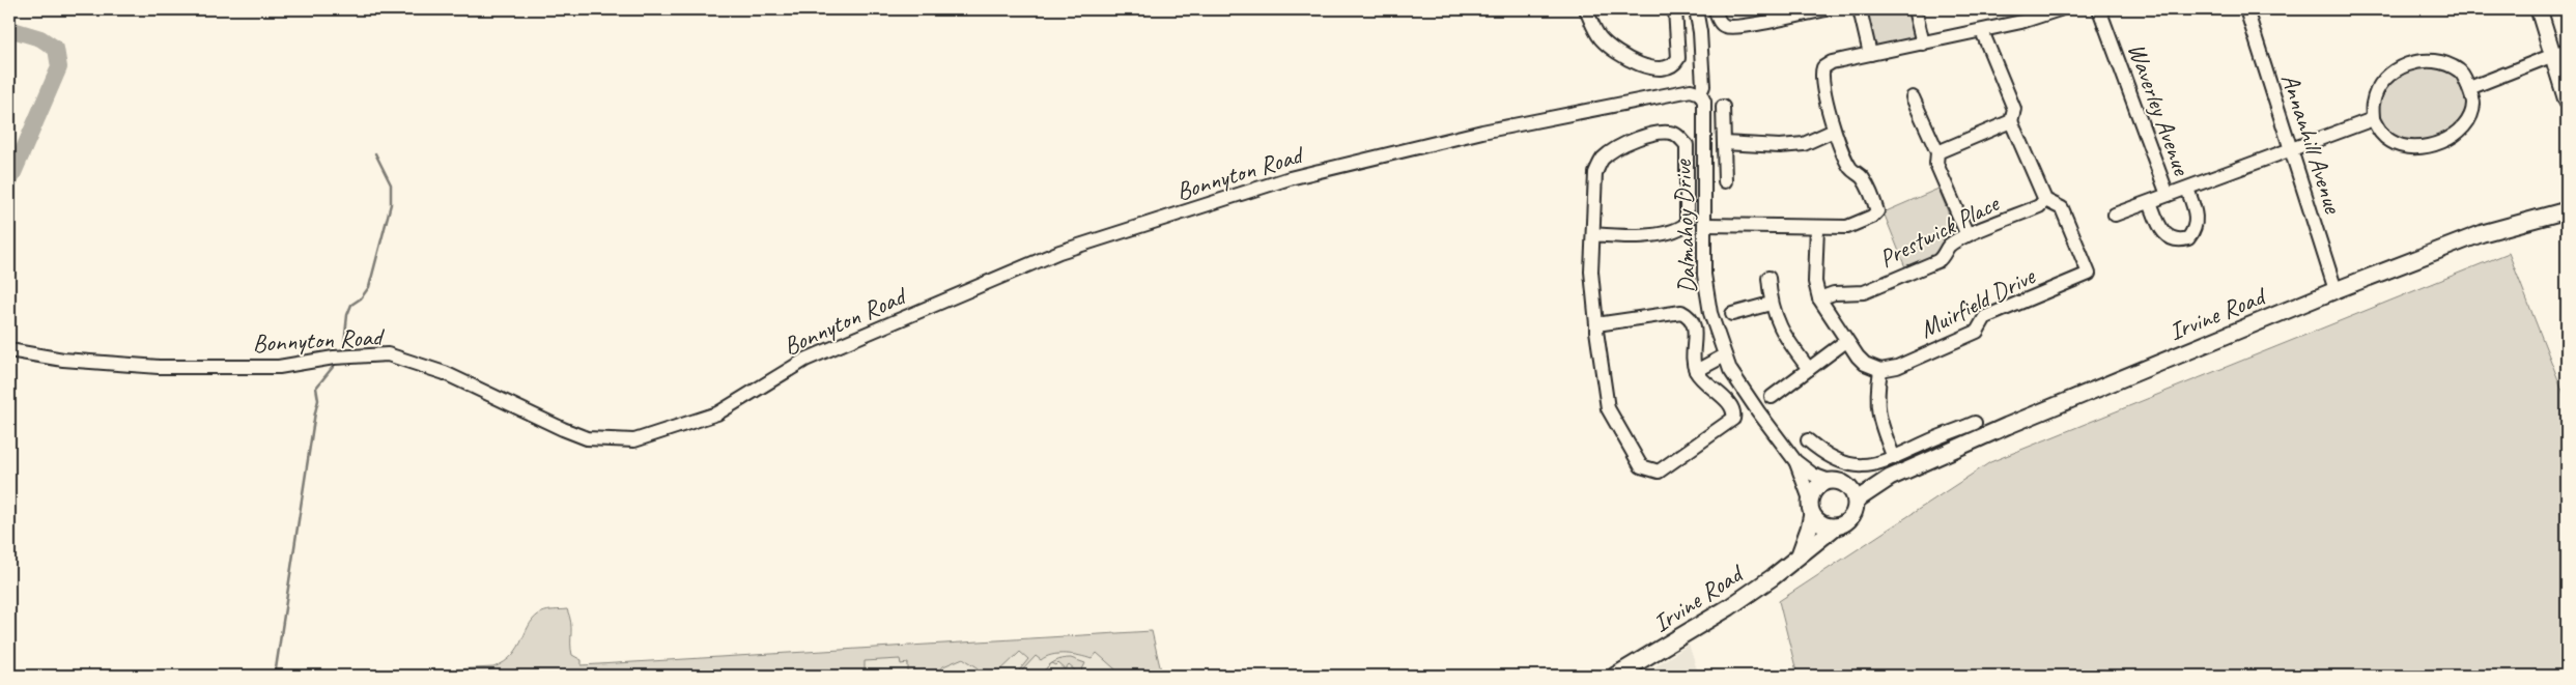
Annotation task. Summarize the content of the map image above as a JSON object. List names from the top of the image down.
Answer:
{
  "streets": {
    "main road": ["Irvine Road"],
    "street": [
      "Waverley Avenue",
      "Annanhill Avenue",
      "Bonnyton Road",
      "Dalmahoy Drive",
      "Prestwick Place",
      "Muirfield Drive"
    ]
  },
  "crossings": [
    ["Annanhill Avenue", "Irvine Road"],
    ["Bonnyton Road", "Dalmahoy Drive"],
    ["Prestwick Place", "Muirfield Drive"]
  ]
}
